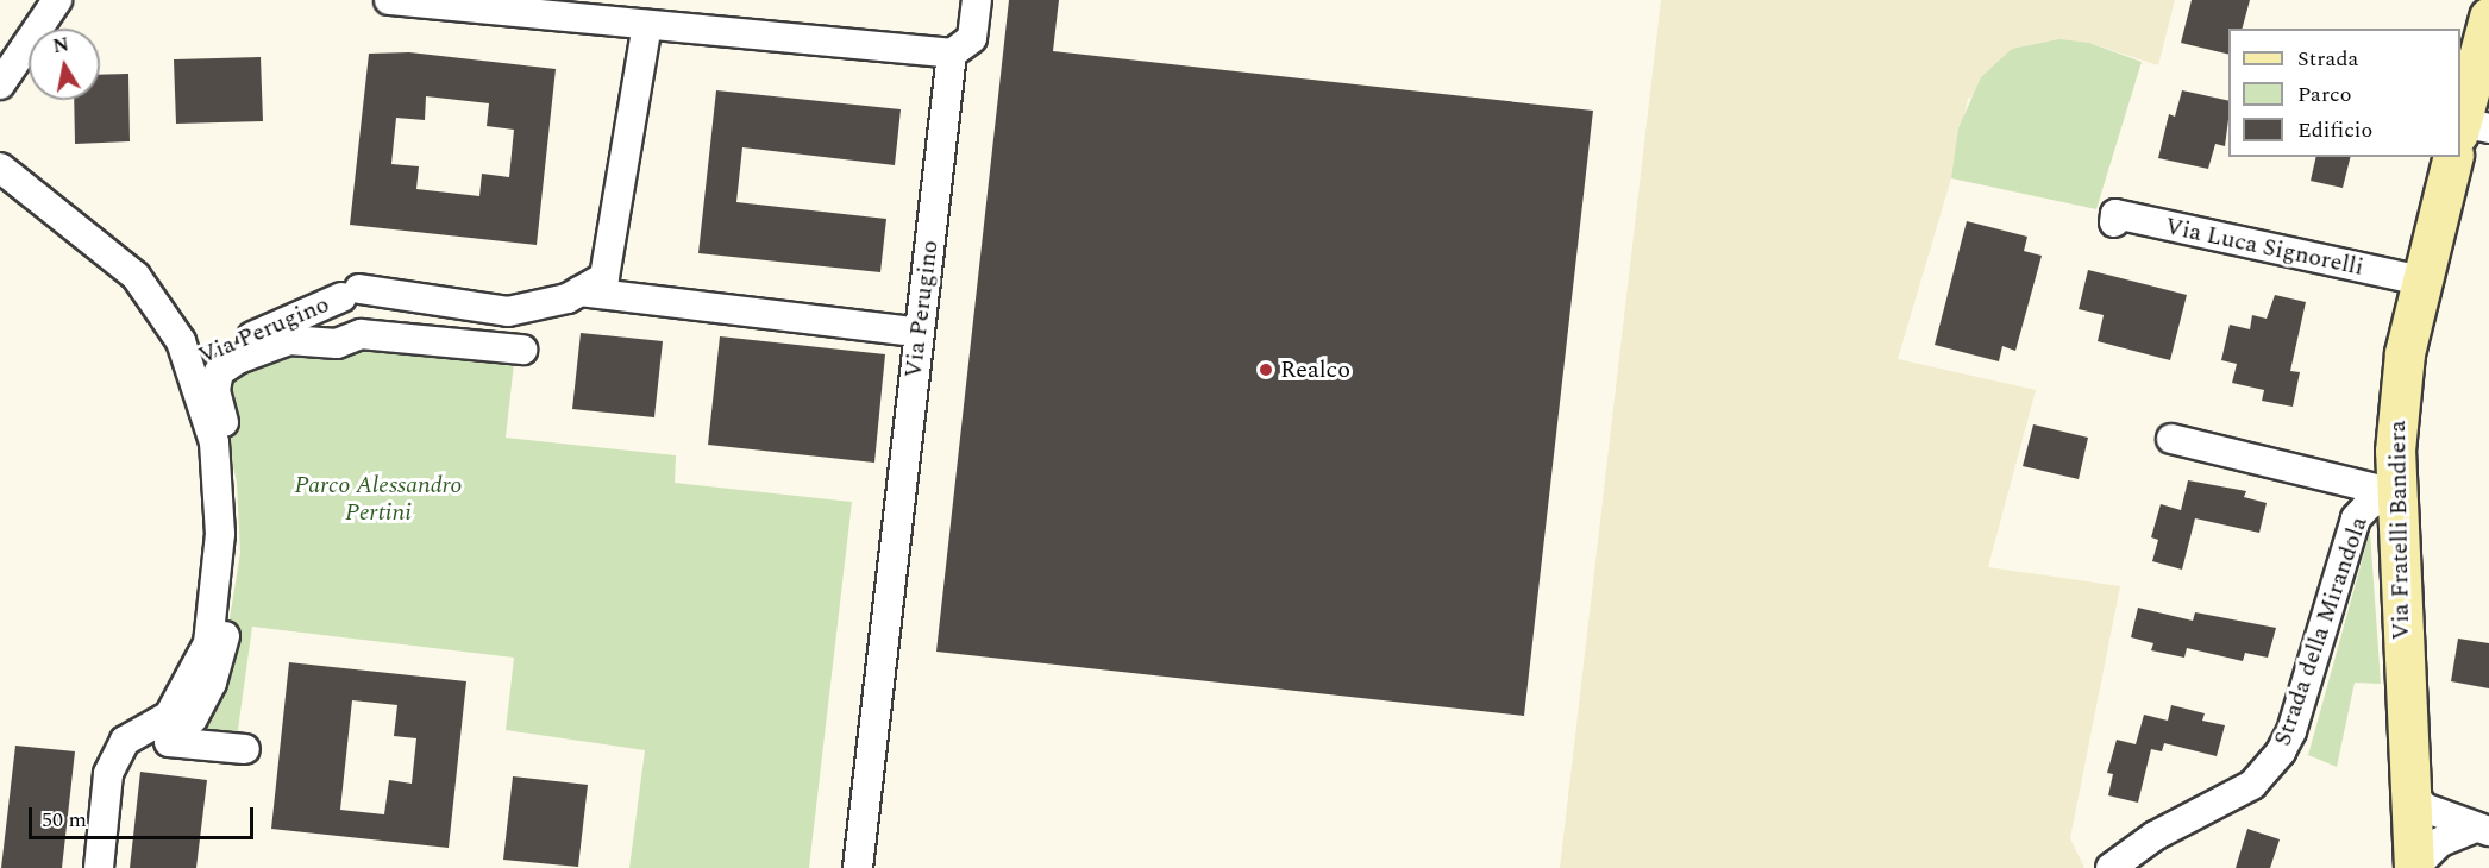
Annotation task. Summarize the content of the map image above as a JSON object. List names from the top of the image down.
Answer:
{
  "streets": {
    "street": [
      "Via Luca Signorelli",
      "Via Perugino",
      "Via Fratelli Bandiera",
      "Strada della Mirandola"
    ]
  },
  "crossings": [
    ["Via Luca Signorelli", "Via Fratelli Bandiera"],
    ["Via Fratelli Bandiera", "Strada della Mirandola"]
  ],
  "parks": ["Parco Alessandro Pertini"],
  "places": ["Realco"],
  "legend": ["Strada", "Parco", "Edificio"],
  "scale_bar": "50 m",
  "north": "top"
}
